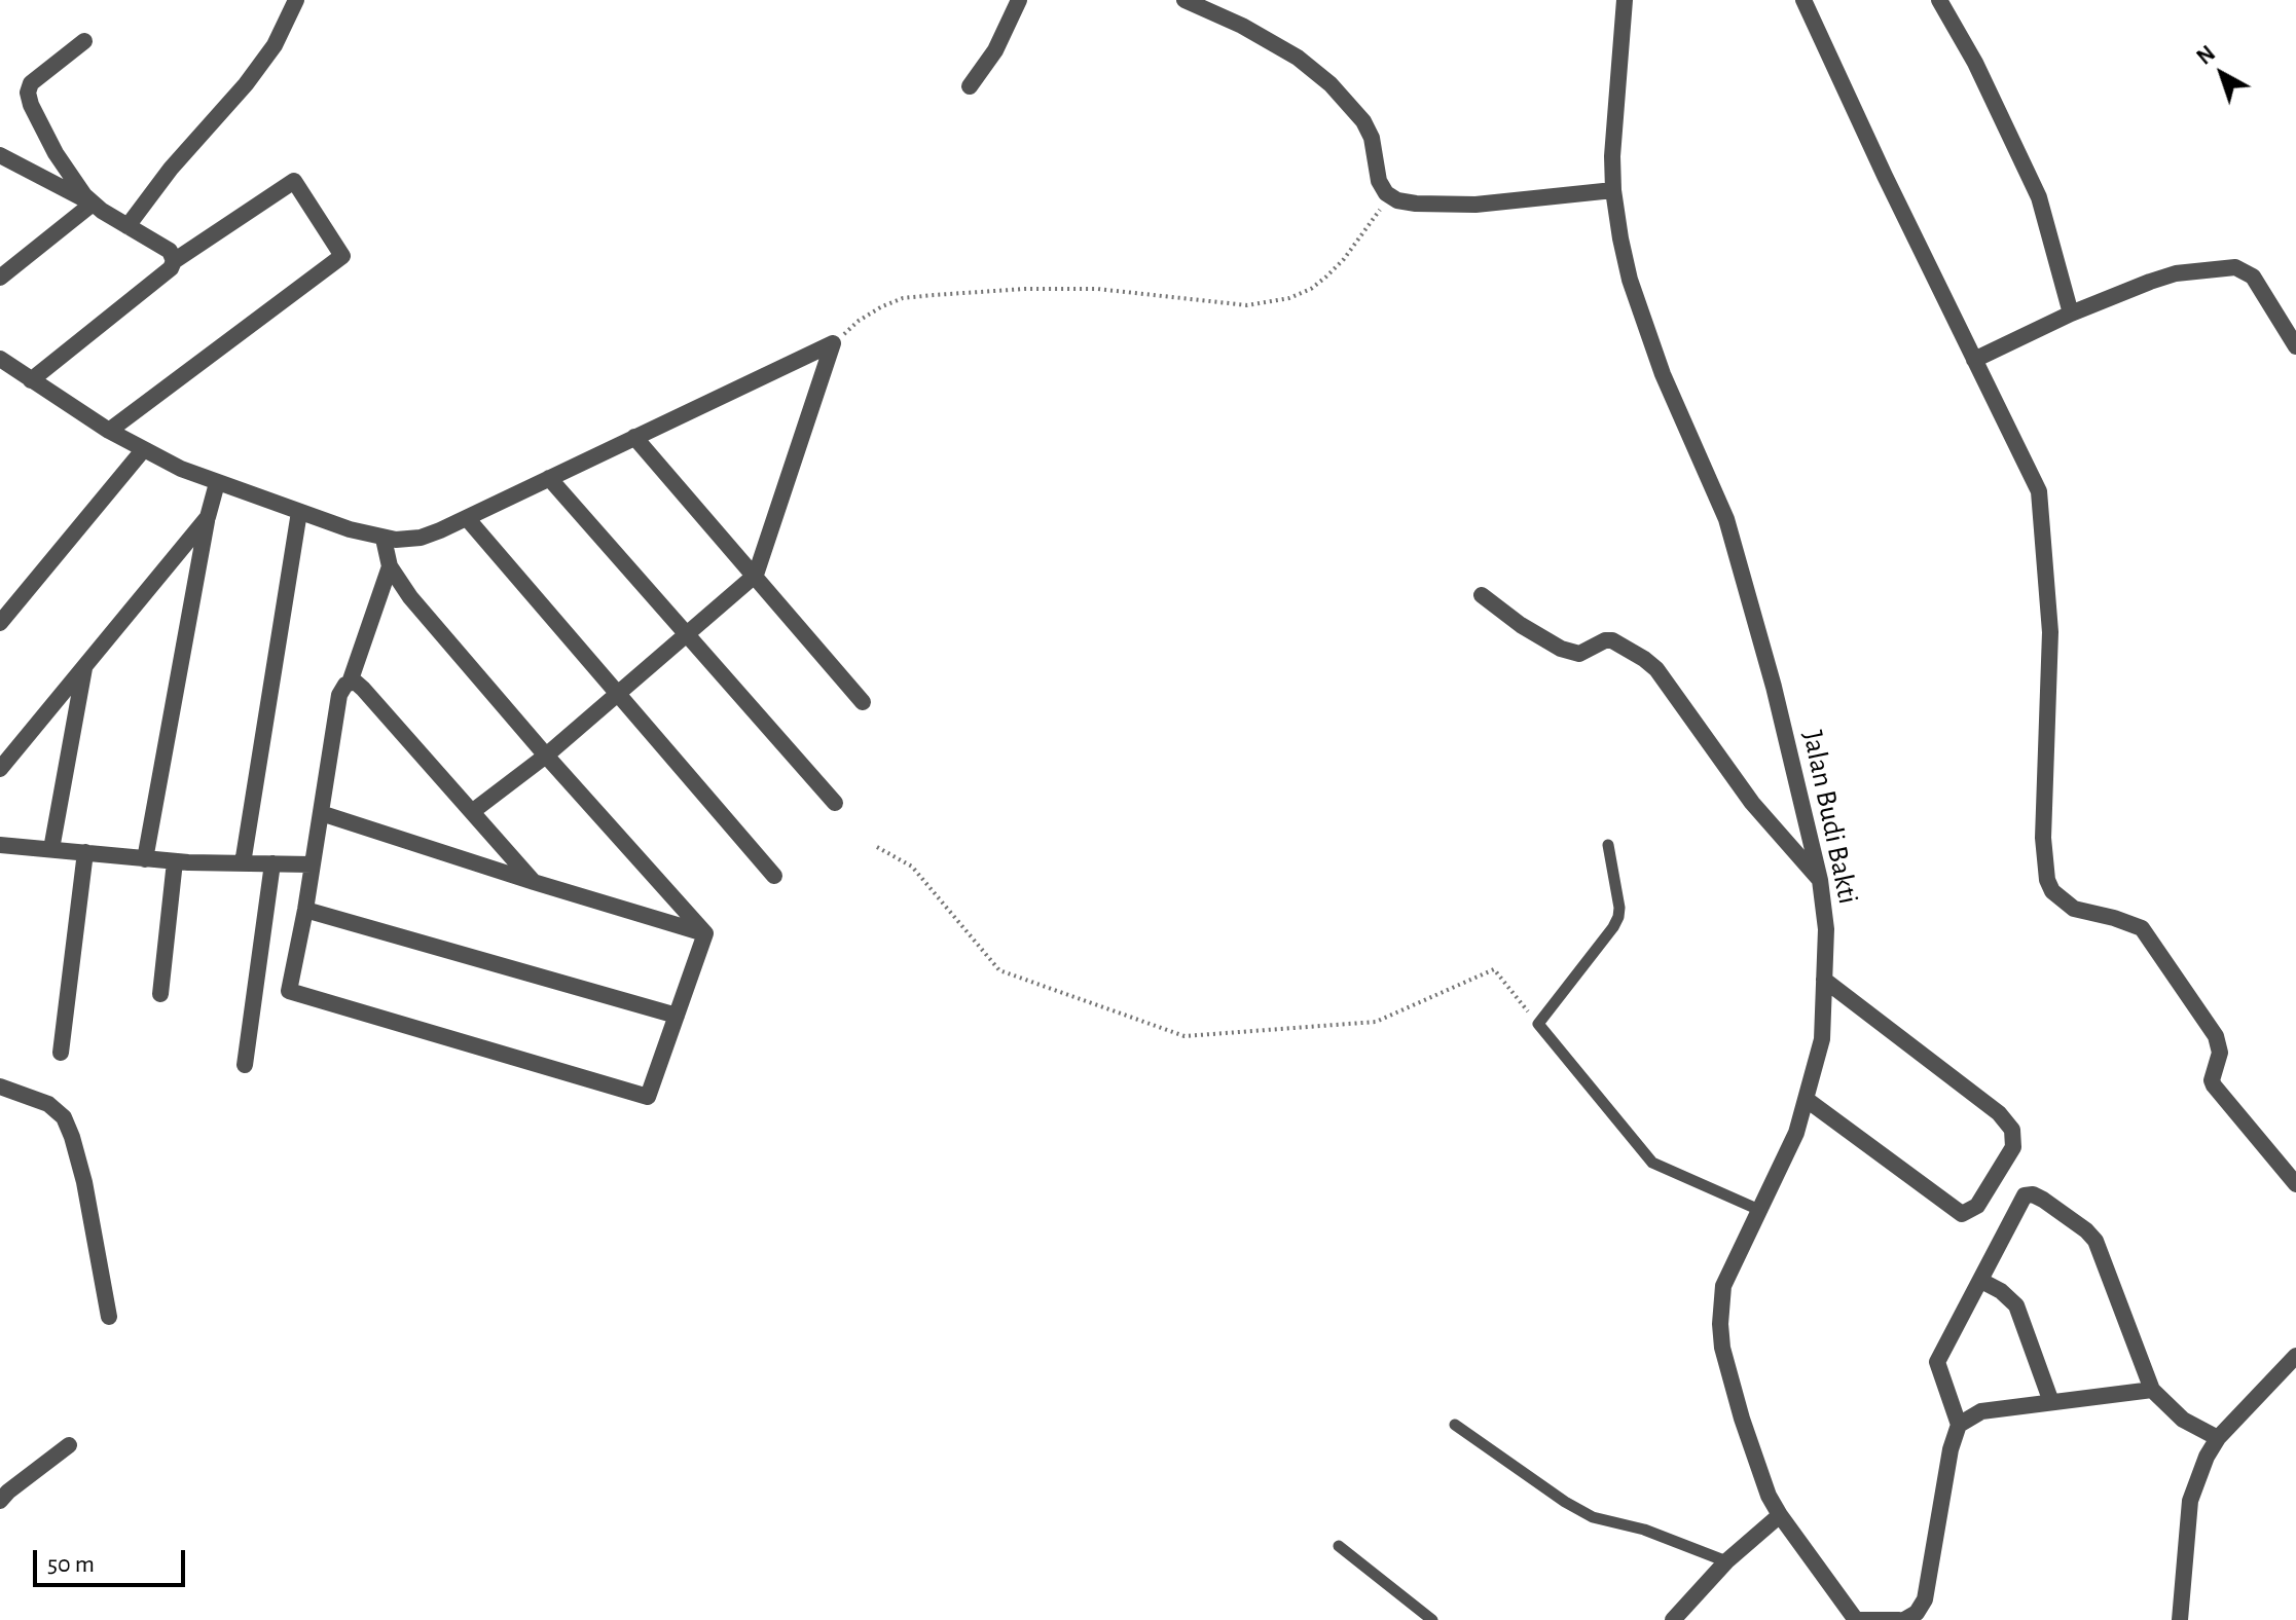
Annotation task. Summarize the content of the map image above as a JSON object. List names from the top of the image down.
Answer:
{
  "streets": {
    "street": ["Jalan Budi Bakti"]
  },
  "scale_bar": "50 m",
  "north": "top left"
}
